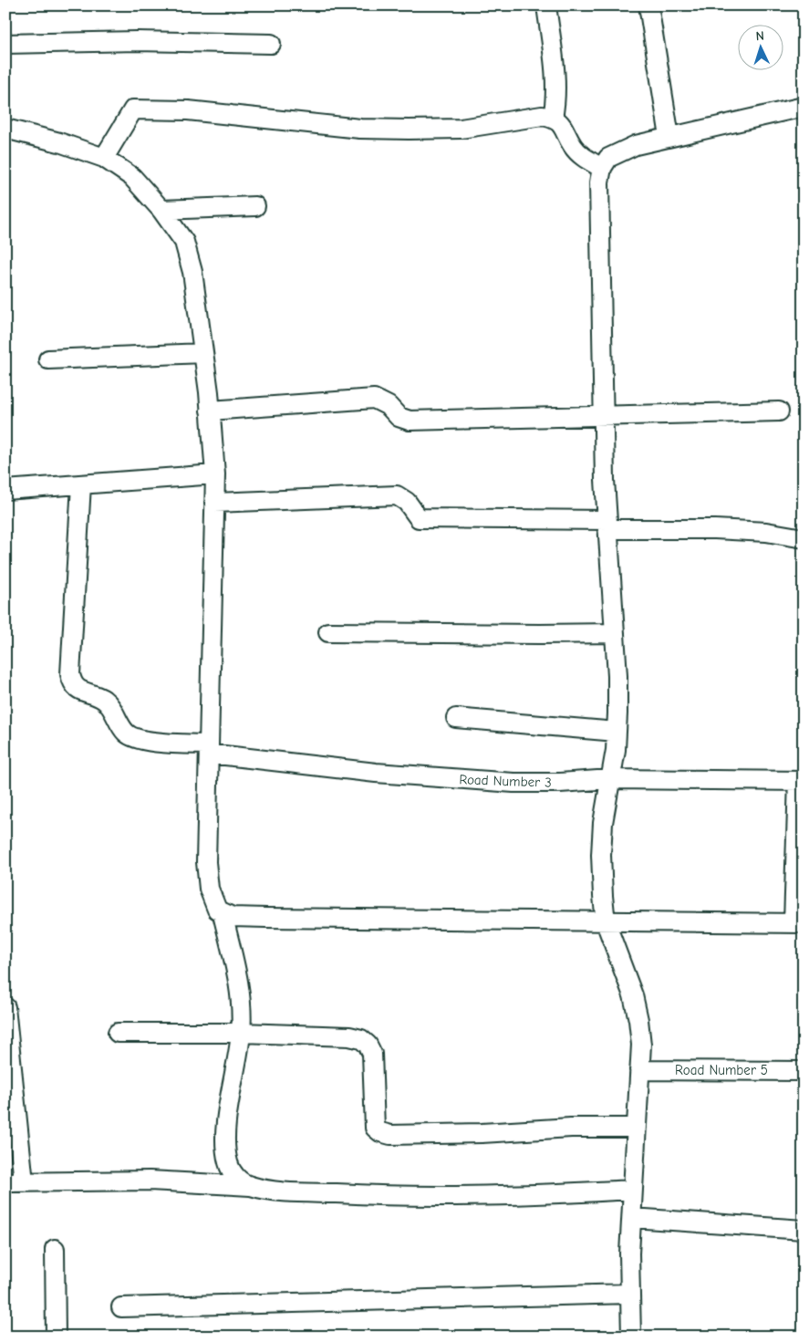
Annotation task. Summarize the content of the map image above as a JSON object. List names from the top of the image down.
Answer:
{
  "streets": {
    "street": ["Road Number 3", "Road Number 5"]
  },
  "north": "top"
}
